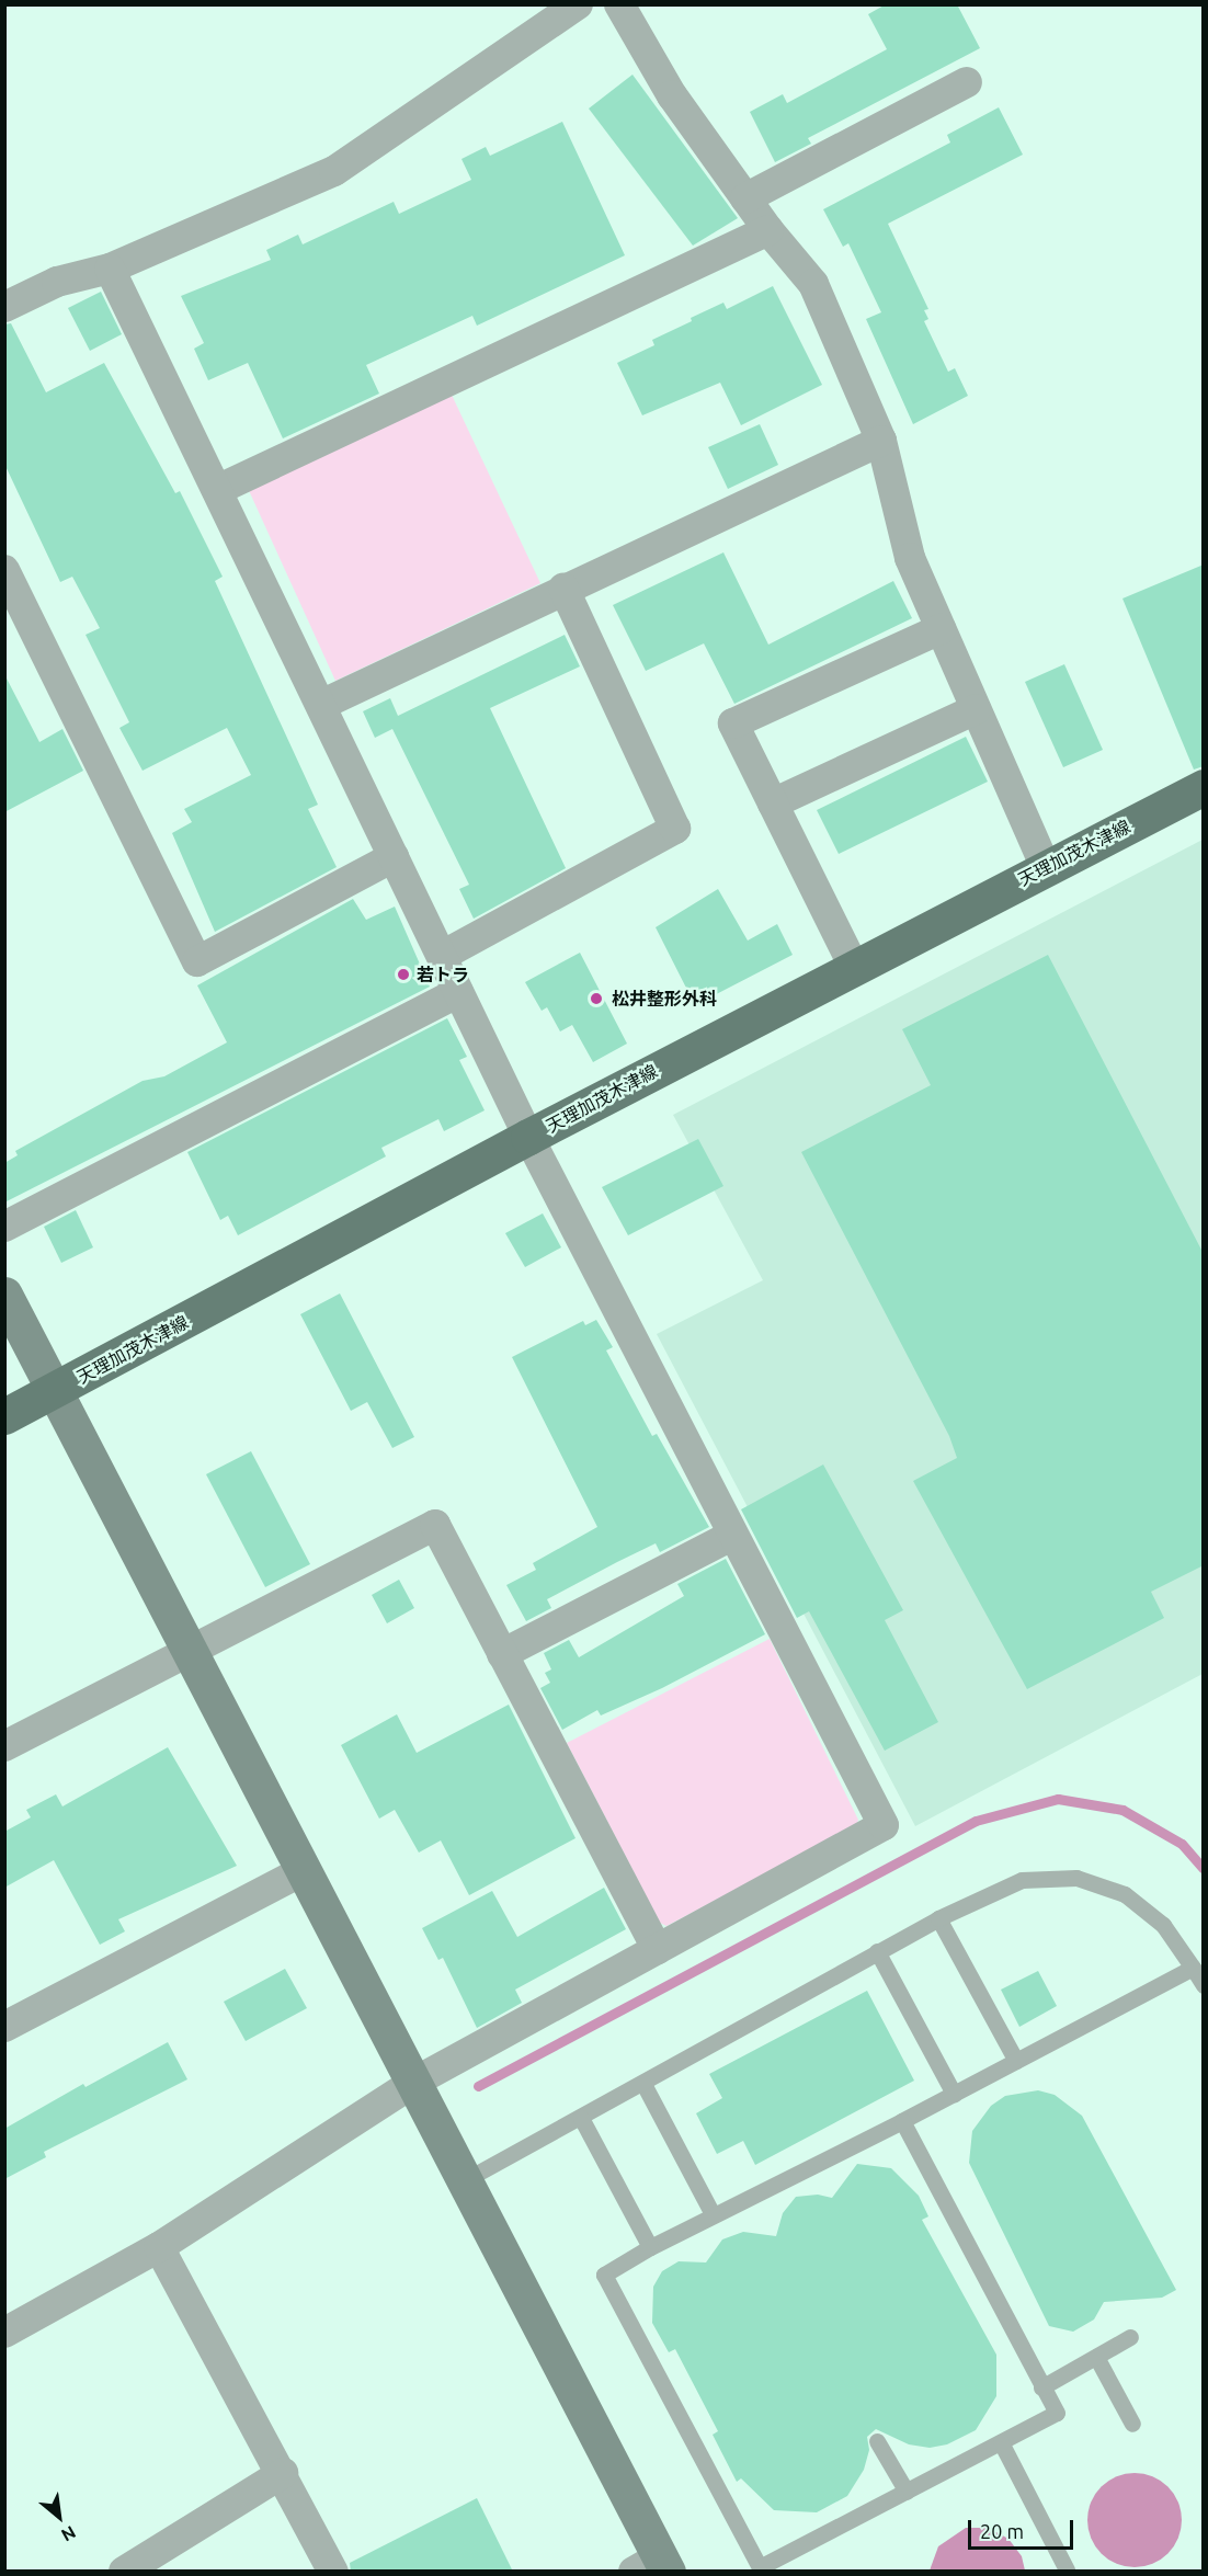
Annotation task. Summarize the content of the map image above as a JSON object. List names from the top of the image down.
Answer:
{
  "streets": {
    "main road": ["天理加茂木津線"]
  },
  "places": ["若トラ", "松井整形外科"],
  "scale_bar": "20 m",
  "north": "bottom right"
}
